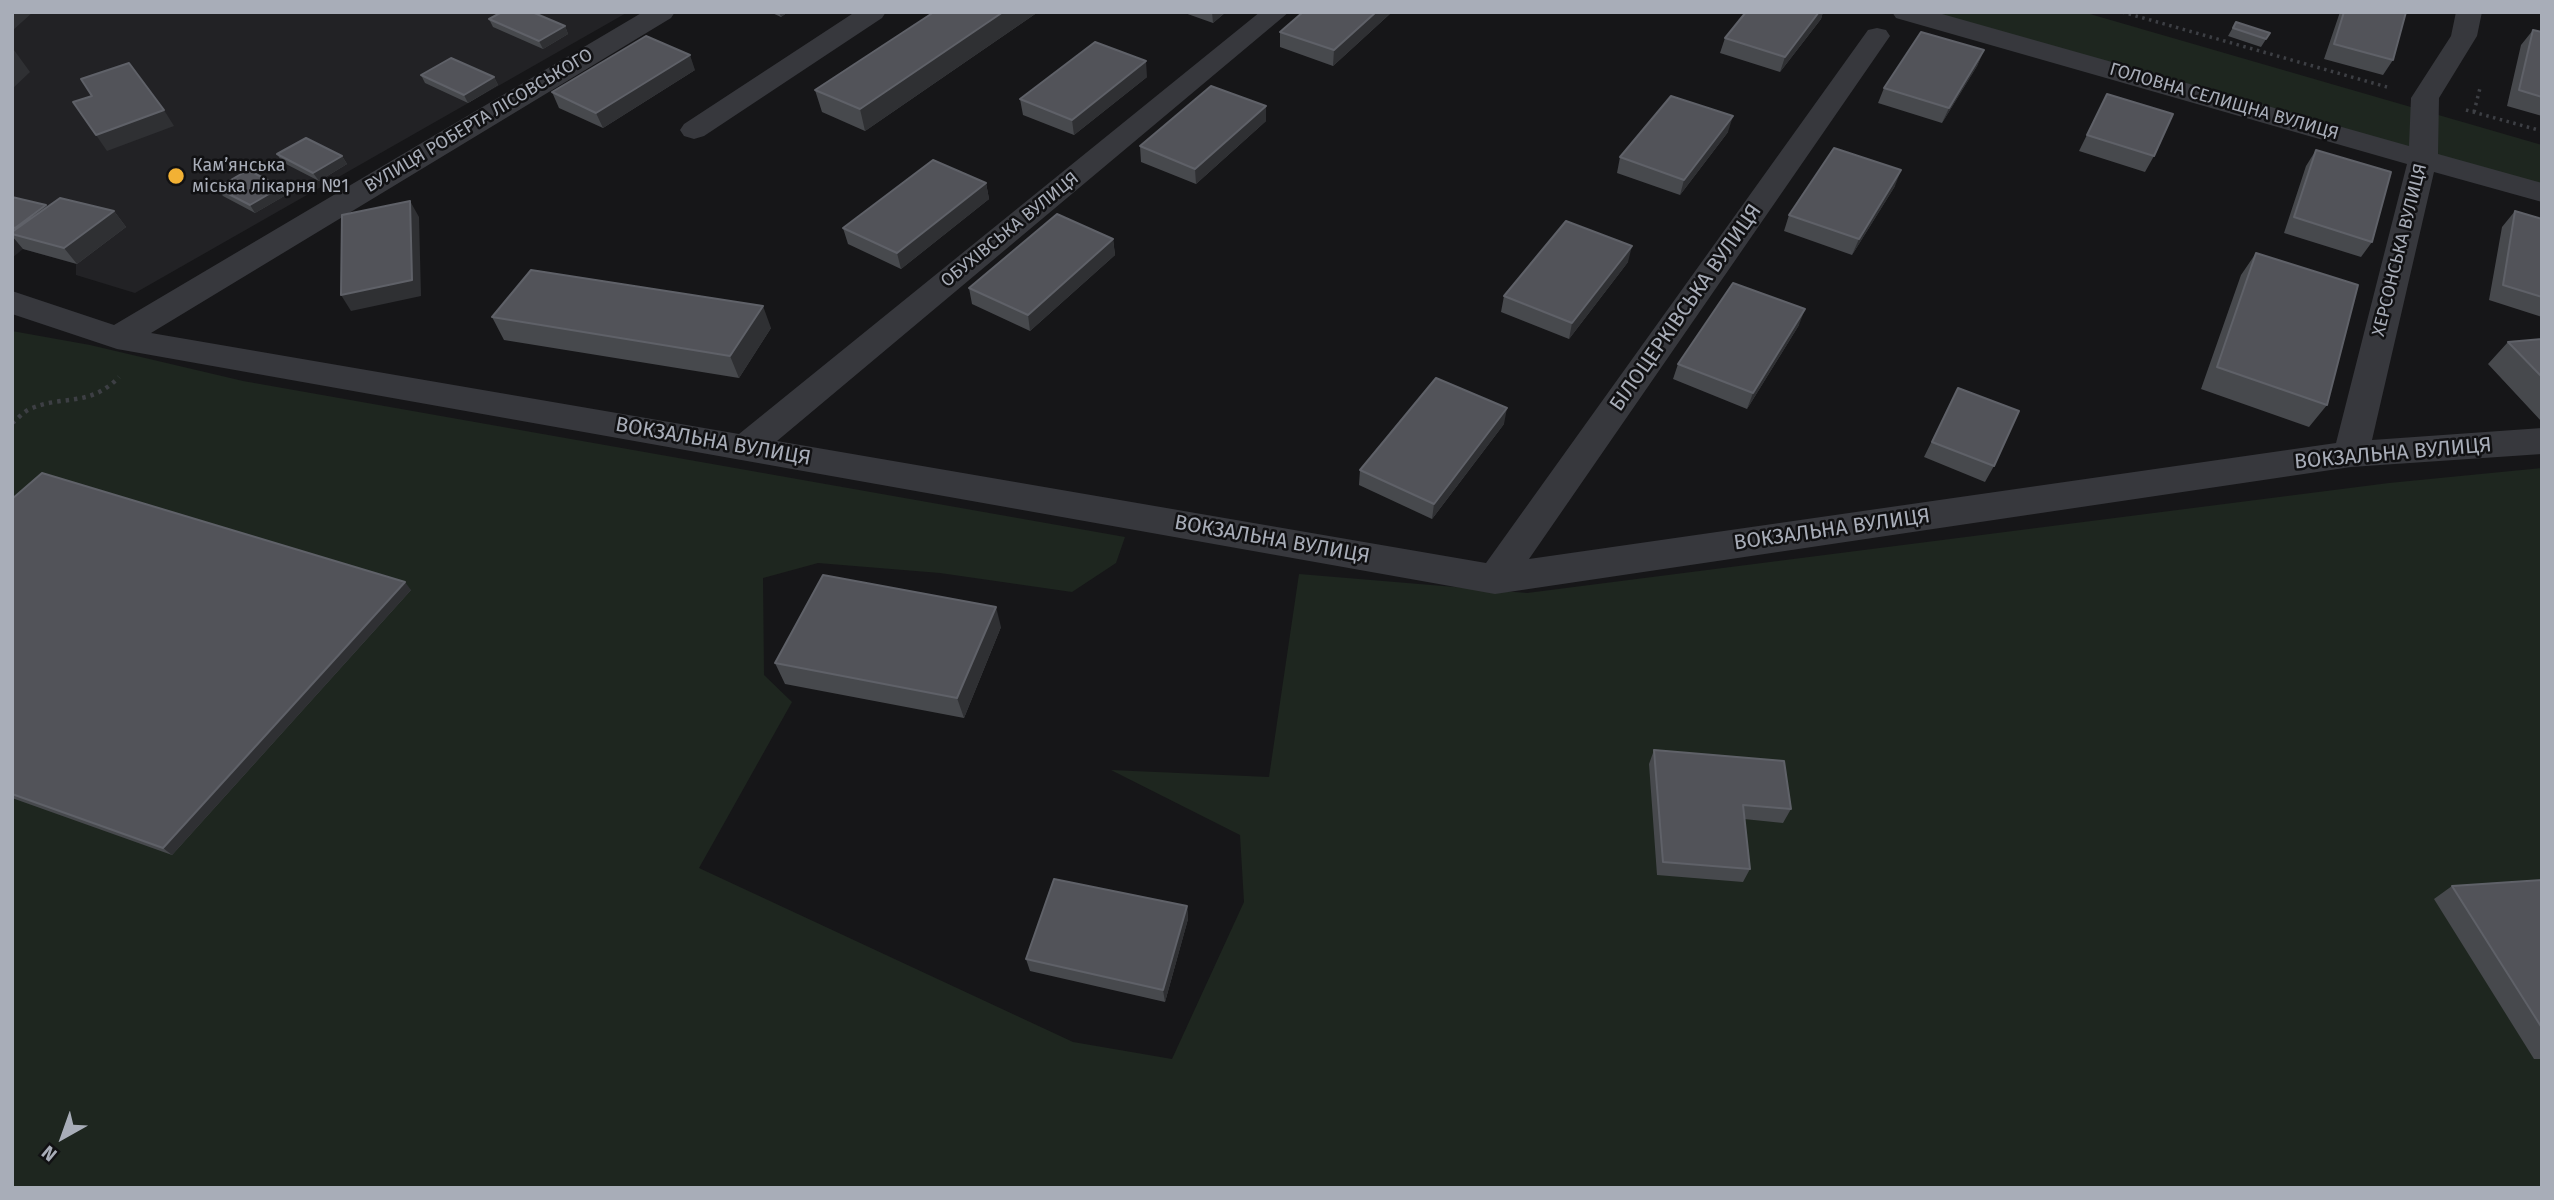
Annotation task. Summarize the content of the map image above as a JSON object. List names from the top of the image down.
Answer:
{
  "streets": {
    "street": [
      "ГОЛОВНА СЕЛИЩНА ВУЛИЦЯ",
      "ВУЛИЦЯ РОБЕРТА ЛІСОВСЬКОГО",
      "ОБУХІВСЬКА ВУЛИЦЯ",
      "ХЕРСОНСЬКА ВУЛИЦЯ",
      "БІЛОЦЕРКІВСЬКА ВУЛИЦЯ",
      "ВОКЗАЛЬНА ВУЛИЦЯ"
    ]
  },
  "crossings": [
    ["ГОЛОВНА СЕЛИЩНА ВУЛИЦЯ", "ХЕРСОНСЬКА ВУЛИЦЯ"],
    ["ВУЛИЦЯ РОБЕРТА ЛІСОВСЬКОГО", "ВОКЗАЛЬНА ВУЛИЦЯ"],
    ["ОБУХІВСЬКА ВУЛИЦЯ", "ВОКЗАЛЬНА ВУЛИЦЯ"],
    ["ХЕРСОНСЬКА ВУЛИЦЯ", "ВОКЗАЛЬНА ВУЛИЦЯ"],
    ["БІЛОЦЕРКІВСЬКА ВУЛИЦЯ", "ВОКЗАЛЬНА ВУЛИЦЯ"]
  ],
  "places": ["Кам’янська міська лікарня №1"],
  "north": "bottom left"
}
